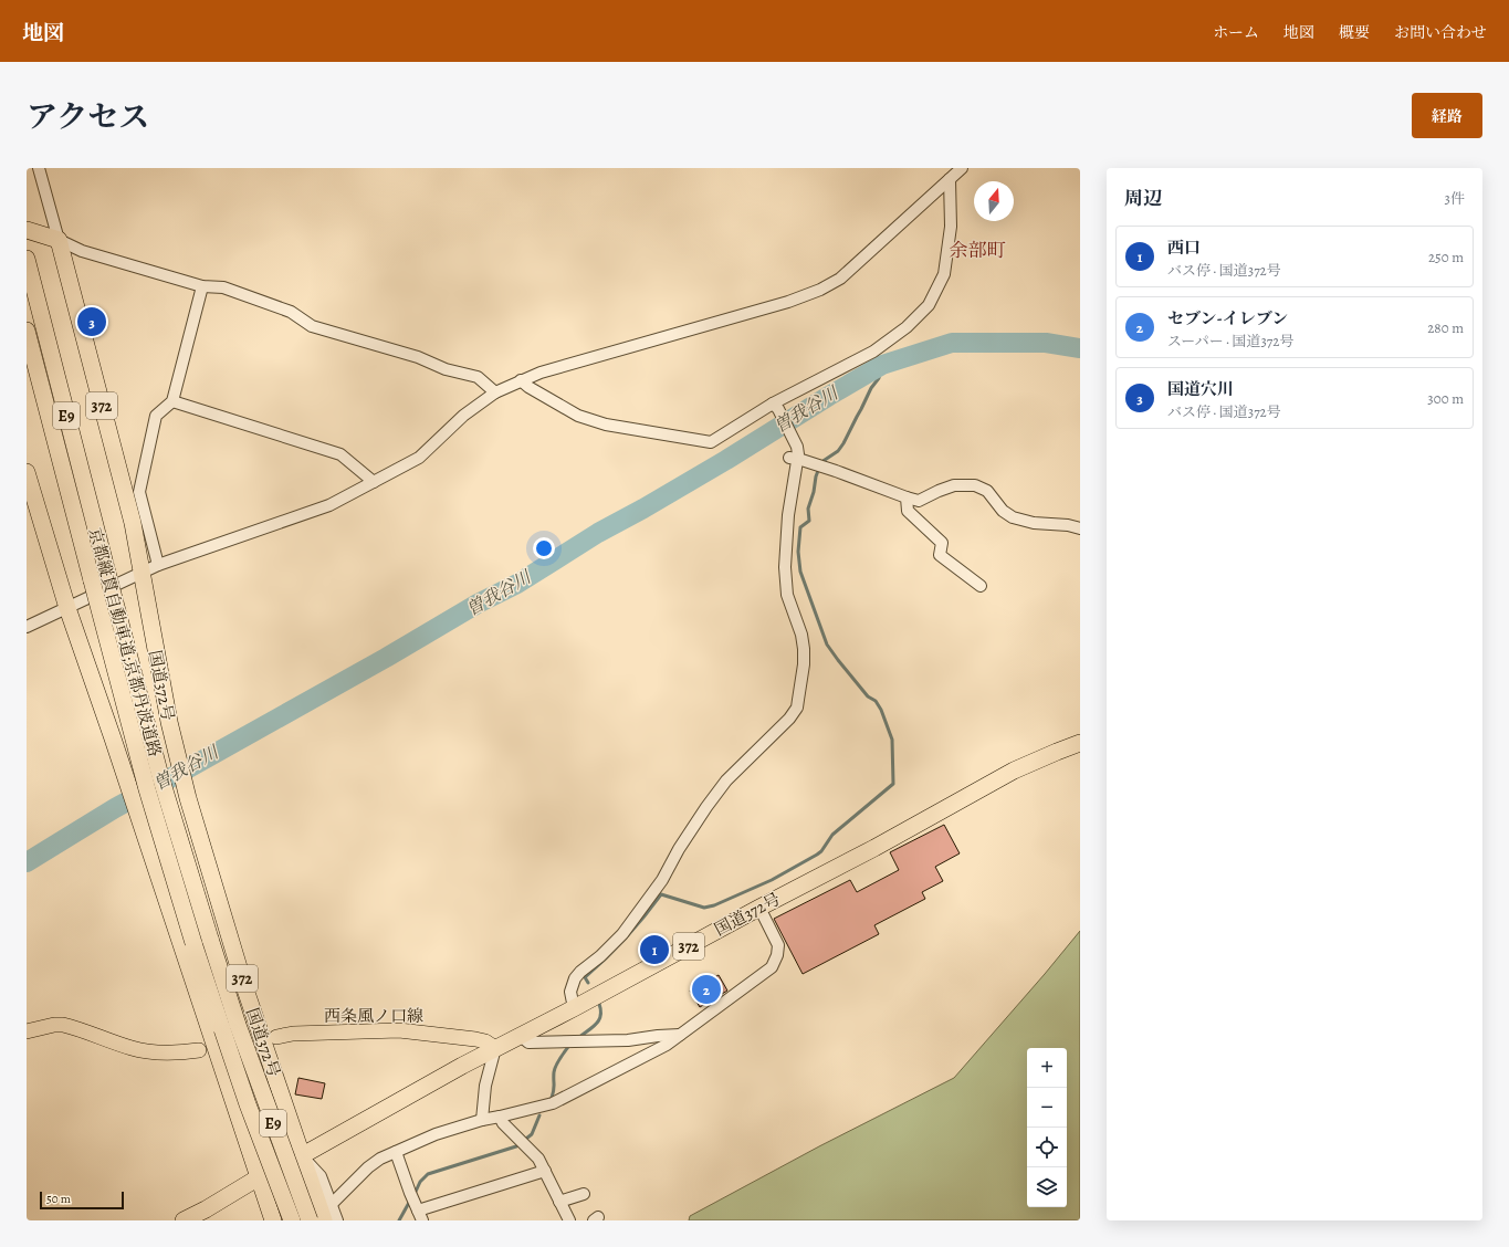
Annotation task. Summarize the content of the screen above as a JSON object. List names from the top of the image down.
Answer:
{
  "streets": {
    "highway": [
      "372",
      "E9",
      "京都縦貫自動車道;京都丹波道路",
      "国道372号"
    ],
    "main road": ["西条風ノ口線"]
  },
  "crossings": [
    ["国道372号", "西条風ノ口線"]
  ],
  "districts": ["余部町"],
  "water": ["曽我谷川"],
  "scale_bar": "50 m",
  "north": "top",
  "page": {
    "header": "地図",
    "nav": [
      "ホーム",
      "地図",
      "概要",
      "お問い合わせ"
    ],
    "title": "アクセス",
    "buttons": "経路",
    "heading": ["周辺", "3件"],
    "list": [
      {
        "mark": "1",
        "name": "西口",
        "note": "バス停 · 国道372号",
        "value": "250 m"
      },
      {
        "mark": "2",
        "name": "セブン-イレブン",
        "note": "スーパー · 国道372号",
        "value": "280 m"
      },
      {
        "mark": "3",
        "name": "国道穴川",
        "note": "バス停 · 国道372号",
        "value": "300 m"
      }
    ],
    "pins": ["3", "1", "2"],
    "map_buttons": ["+", "−"],
    "scale": "50 m"
  }
}
